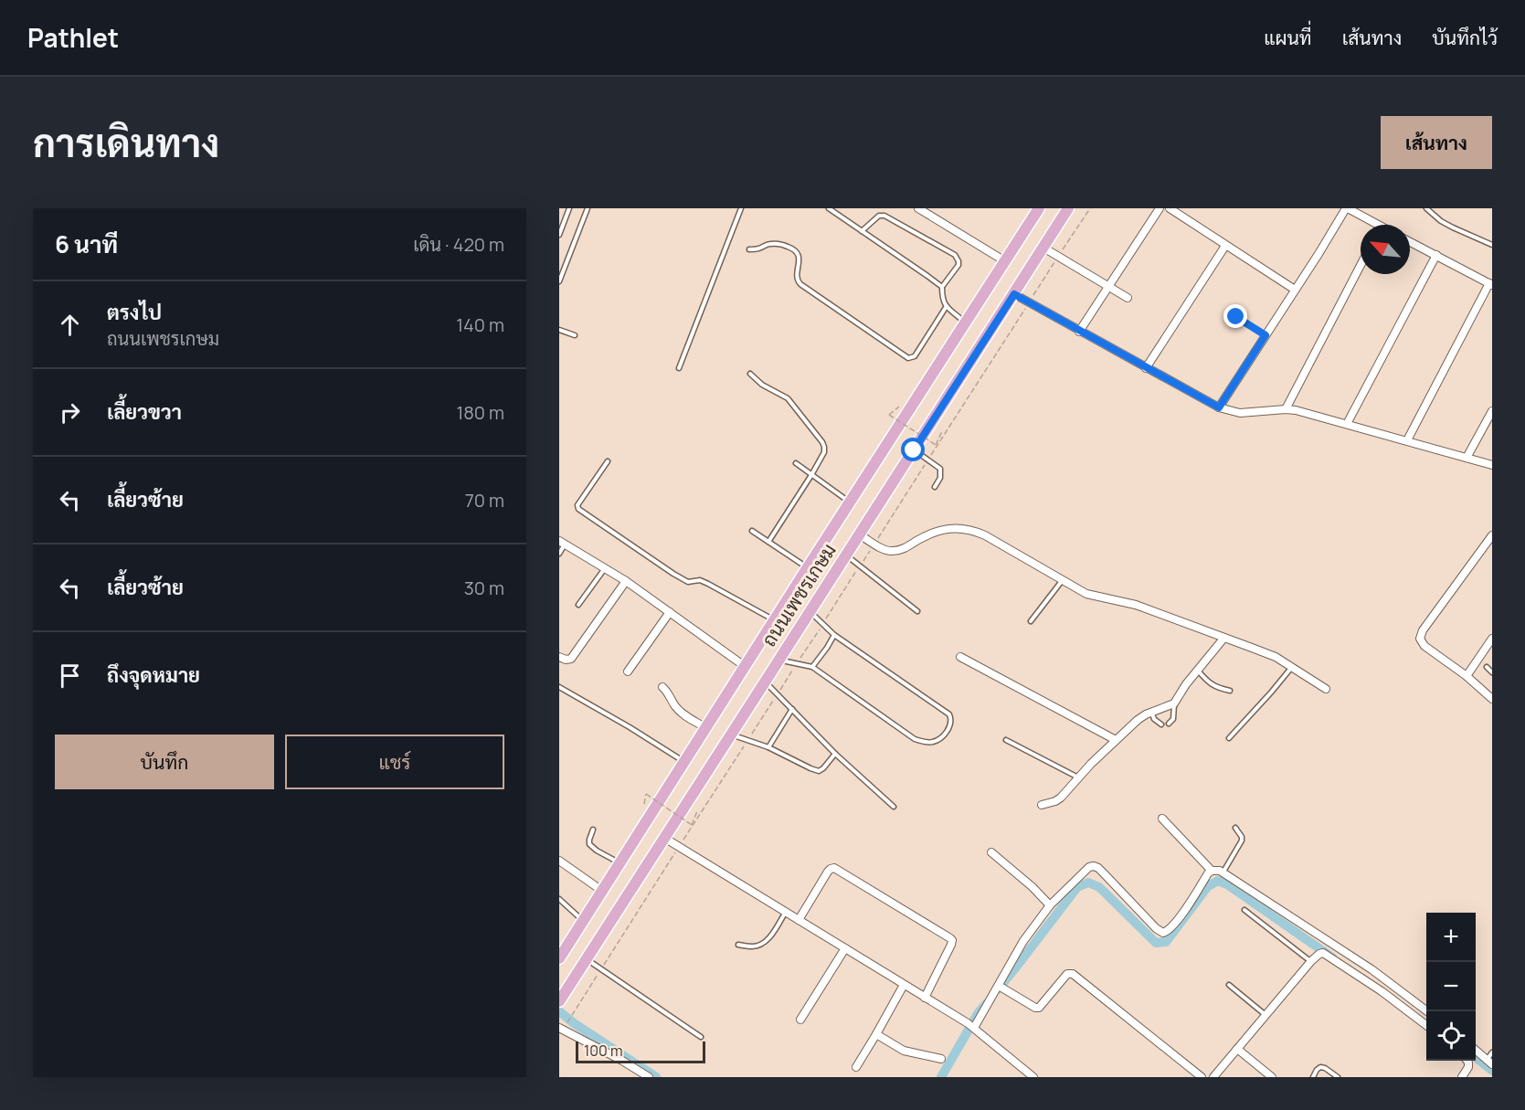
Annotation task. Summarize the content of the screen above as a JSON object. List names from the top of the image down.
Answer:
{
  "streets": {
    "main road": ["ถนนเพชรเกษม"]
  },
  "scale_bar": "100 m",
  "north": "top left",
  "page": {
    "header": "Pathlet",
    "nav": ["แผนที่", "เส้นทาง", "บันทึกไว้"],
    "title": "การเดินทาง",
    "buttons": [
      "เส้นทาง",
      ["บันทึก", "แชร์"]
    ],
    "heading": ["6 นาที", "เดิน · 420 m"],
    "list": [
      ["ตรงไป", "ถนนเพชรเกษม", "140 m"],
      ["เลี้ยวขวา", "180 m"],
      ["เลี้ยวซ้าย", "70 m"],
      ["เลี้ยวซ้าย", "30 m"],
      "ถึงจุดหมาย"
    ],
    "map_buttons": ["+", "−"],
    "scale": "100 m"
  }
}
